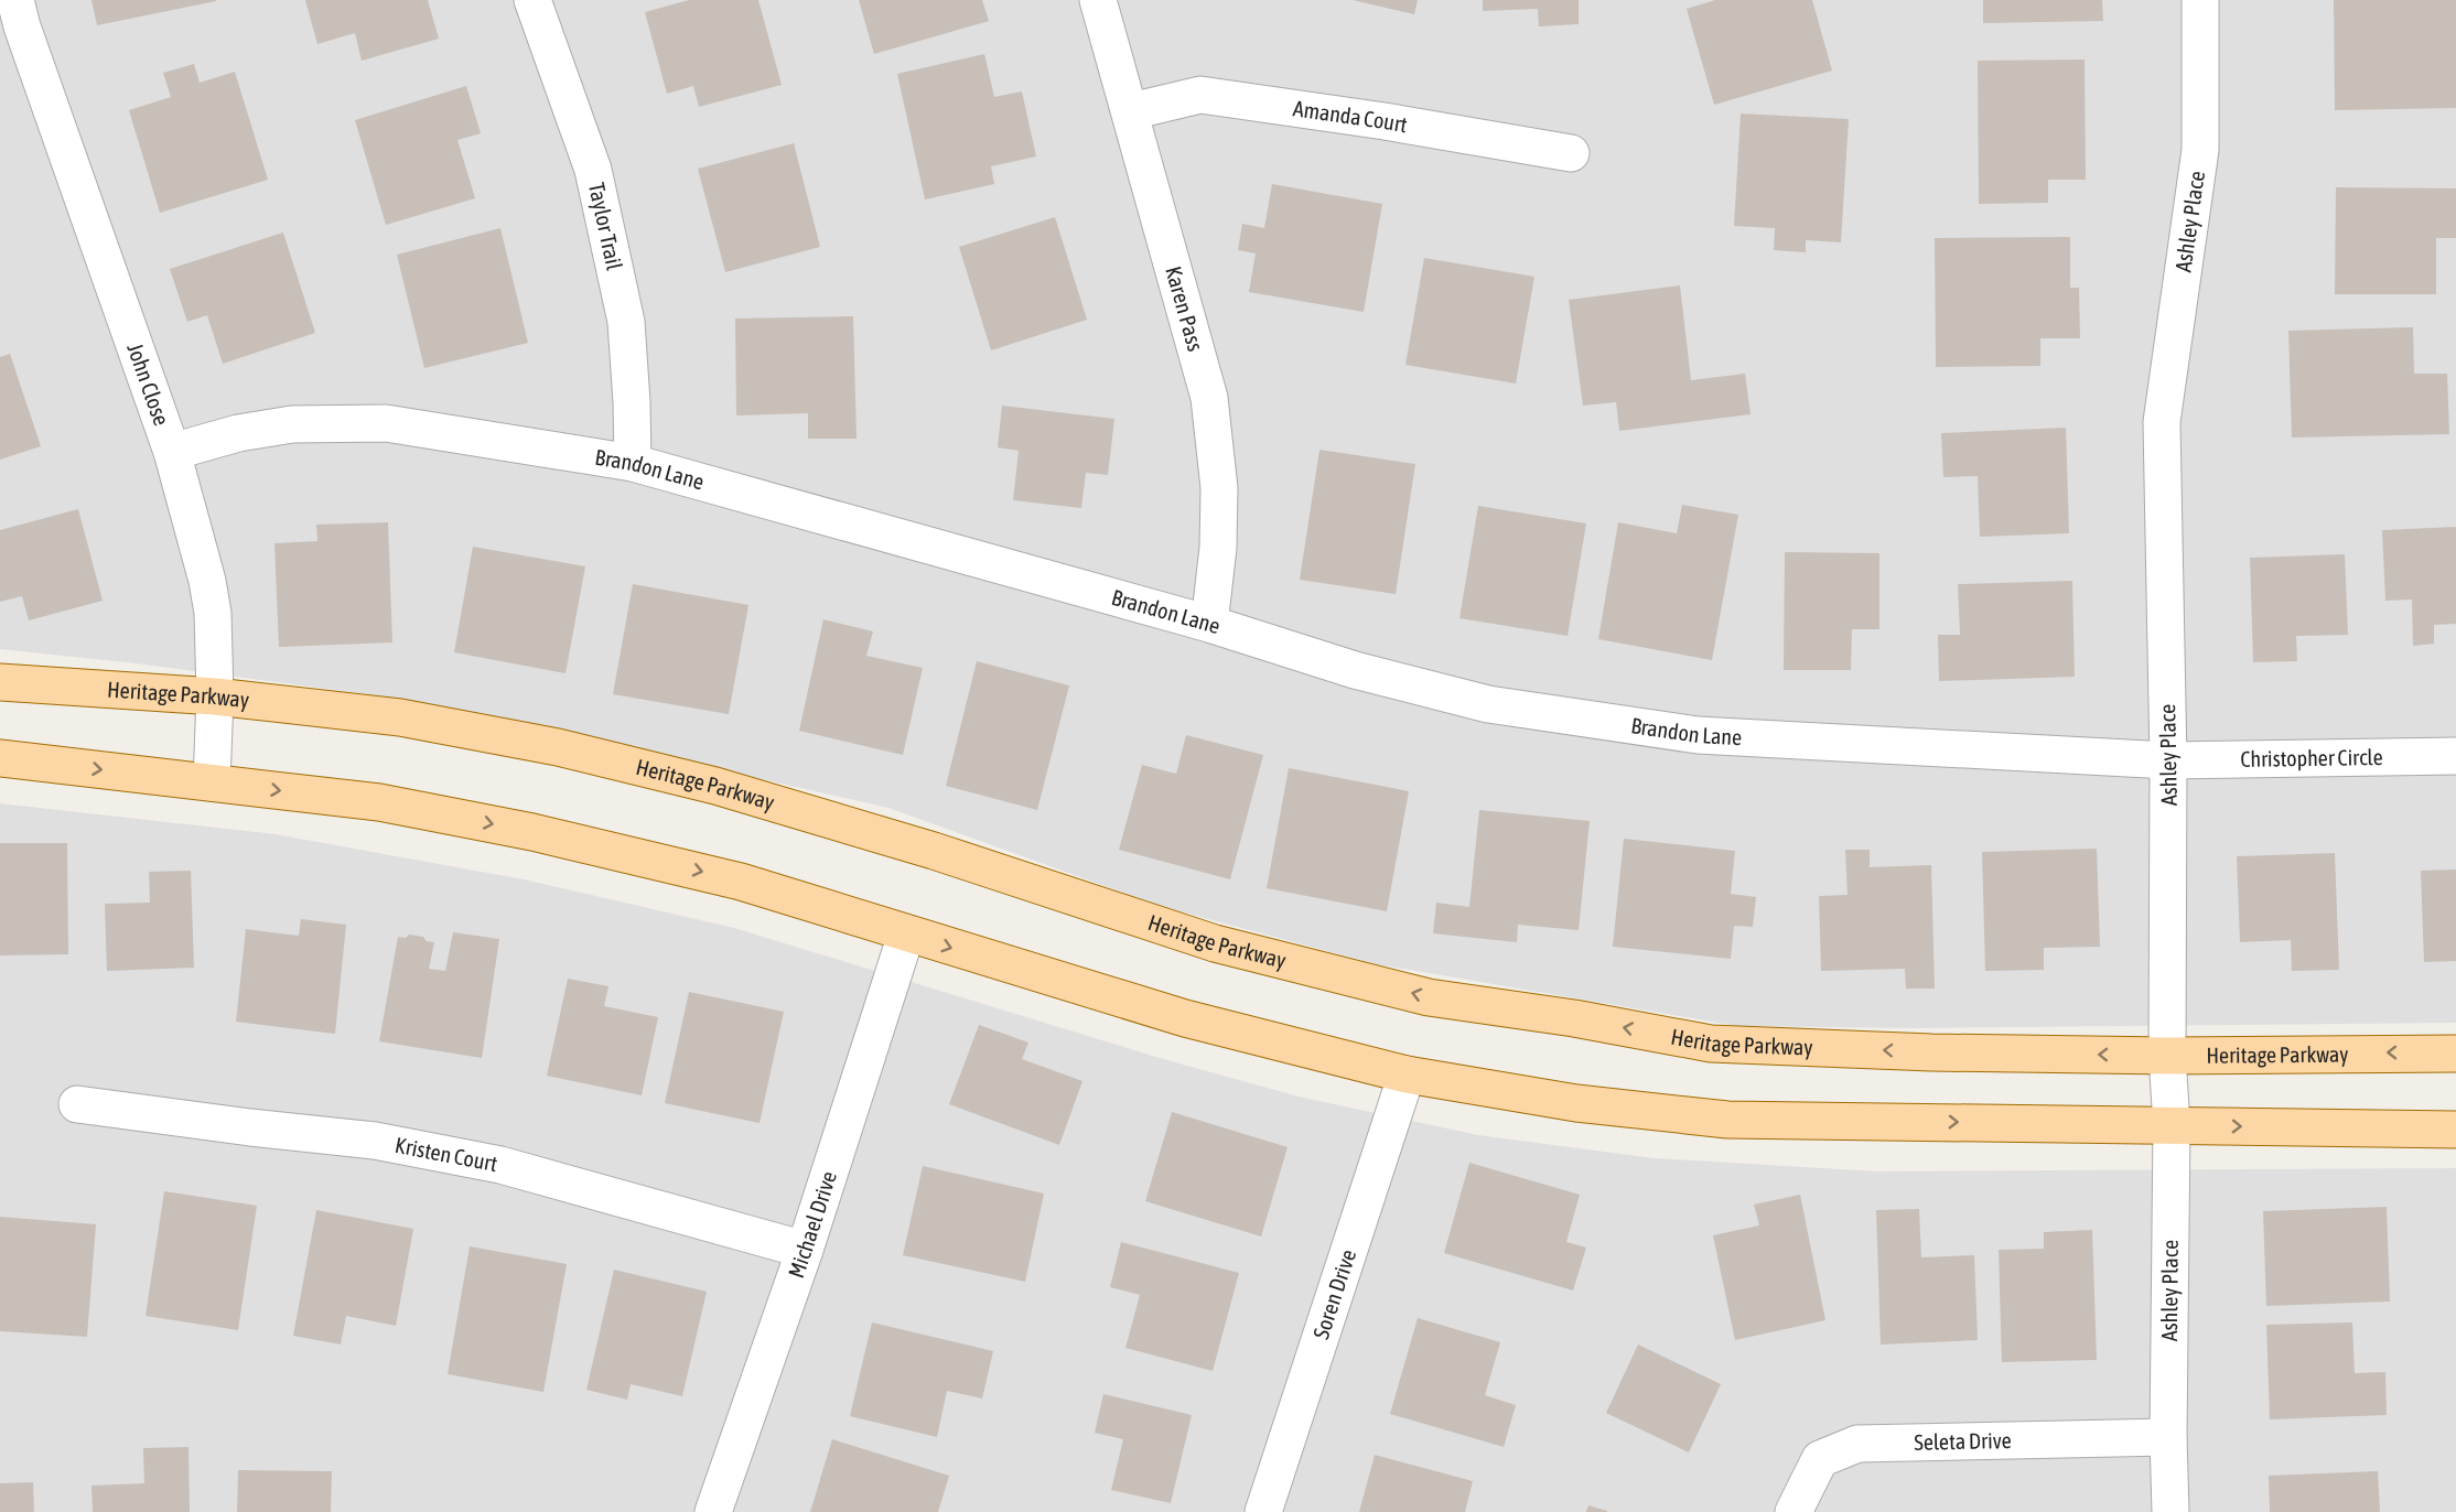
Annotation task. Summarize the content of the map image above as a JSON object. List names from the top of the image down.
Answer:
{
  "streets": {
    "main road": ["Heritage Parkway"],
    "street": [
      "Amanda Court",
      "Ashley Place",
      "Taylor Trail",
      "Karen Pass",
      "John Close",
      "Brandon Lane",
      "Christopher Circle",
      "Kristen Court",
      "Michael Drive",
      "Soren Drive",
      "Seleta Drive"
    ]
  },
  "crossings": [
    ["Amanda Court", "Karen Pass"],
    ["Ashley Place", "Brandon Lane"],
    ["Ashley Place", "Heritage Parkway"],
    ["Ashley Place", "Christopher Circle"],
    ["Ashley Place", "Seleta Drive"],
    ["Taylor Trail", "Brandon Lane"],
    ["Karen Pass", "Brandon Lane"],
    ["John Close", "Brandon Lane"],
    ["John Close", "Heritage Parkway"],
    ["Brandon Lane", "Christopher Circle"],
    ["Kristen Court", "Michael Drive"]
  ]
}
